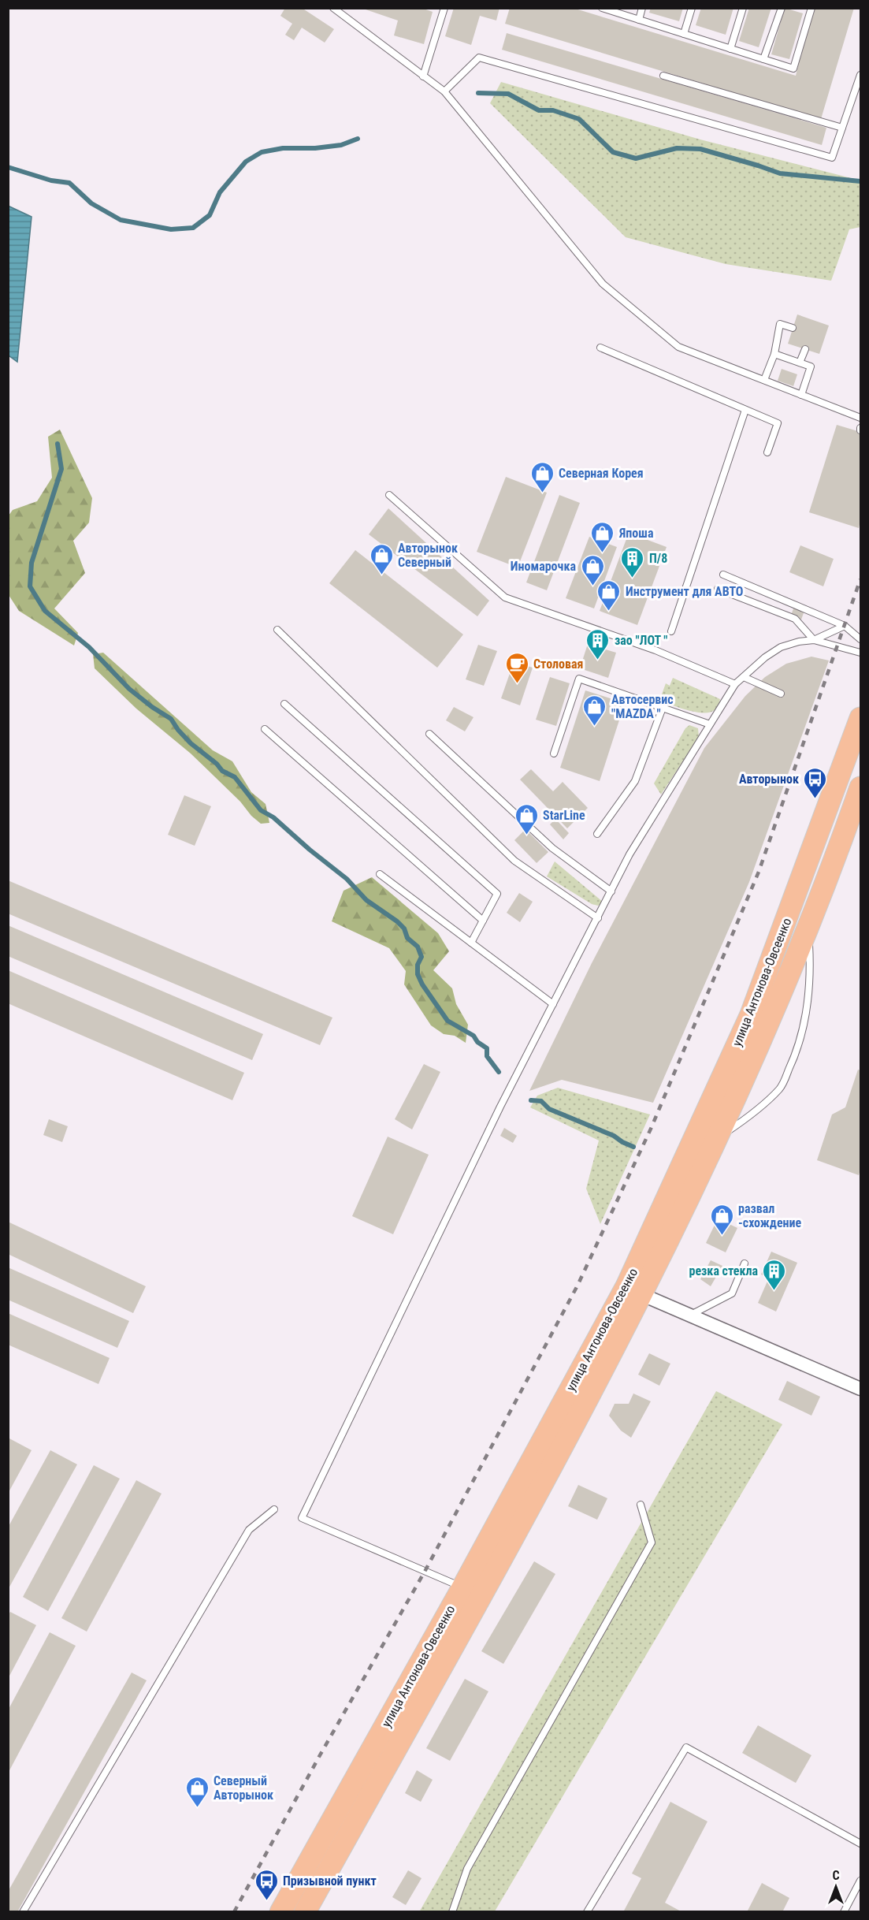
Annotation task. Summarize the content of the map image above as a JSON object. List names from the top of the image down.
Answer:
{
  "streets": {
    "highway": ["улица Антонова-Овсеенко"]
  },
  "places": {
    "shop": [
      "Северная Корея",
      "Япоша",
      "Авторынок Северный",
      "Иномарочка",
      "Инструмент для АВТО",
      "Автосервис \"MAZDA \"",
      "StarLine",
      "развал -схождение",
      "Северный Авторынок"
    ],
    "building": ["П/8", "зао \"ЛОТ \"", "резка стекла"],
    "cafe": ["Столовая"],
    "bus stop": ["Авторынок", "Призывной пункт"]
  },
  "north": "top"
}
